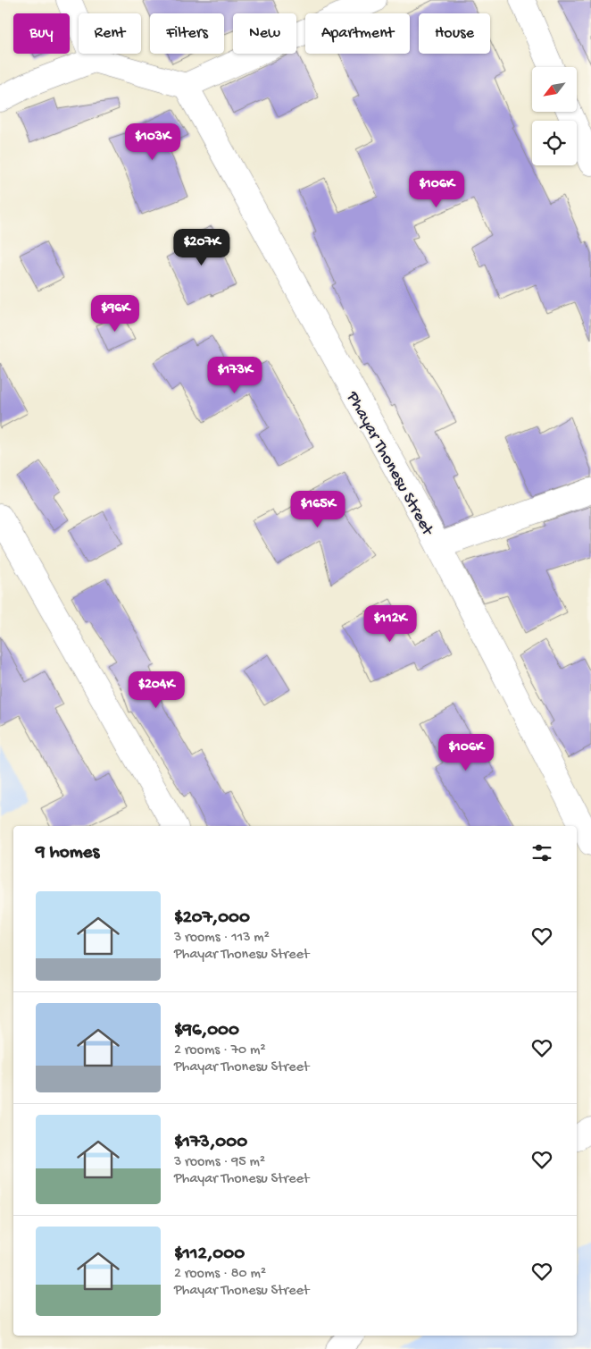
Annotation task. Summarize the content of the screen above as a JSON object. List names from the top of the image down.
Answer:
{
  "streets": {
    "street": ["Phayar Thonesu Street"]
  },
  "north": "bottom left",
  "page": {
    "chip": [
      "Buy",
      "Rent",
      "Filters",
      "New",
      "Apartment",
      "House"
    ],
    "price": [
      "$103K",
      "$106K",
      "$207K",
      "$96K",
      "$173K",
      "$165K",
      "$112K",
      "$204K",
      "$106K"
    ],
    "heading": "9 homes",
    "list": [
      {
        "name": "$207,000",
        "note": "3 rooms · 113 m² · Phayar Thonesu Street"
      },
      {
        "name": "$96,000",
        "note": "2 rooms · 70 m² · Phayar Thonesu Street"
      },
      {
        "name": "$173,000",
        "note": "3 rooms · 95 m² · Phayar Thonesu Street"
      },
      {
        "name": "$112,000",
        "note": "2 rooms · 80 m² · Phayar Thonesu Street"
      }
    ]
  }
}
